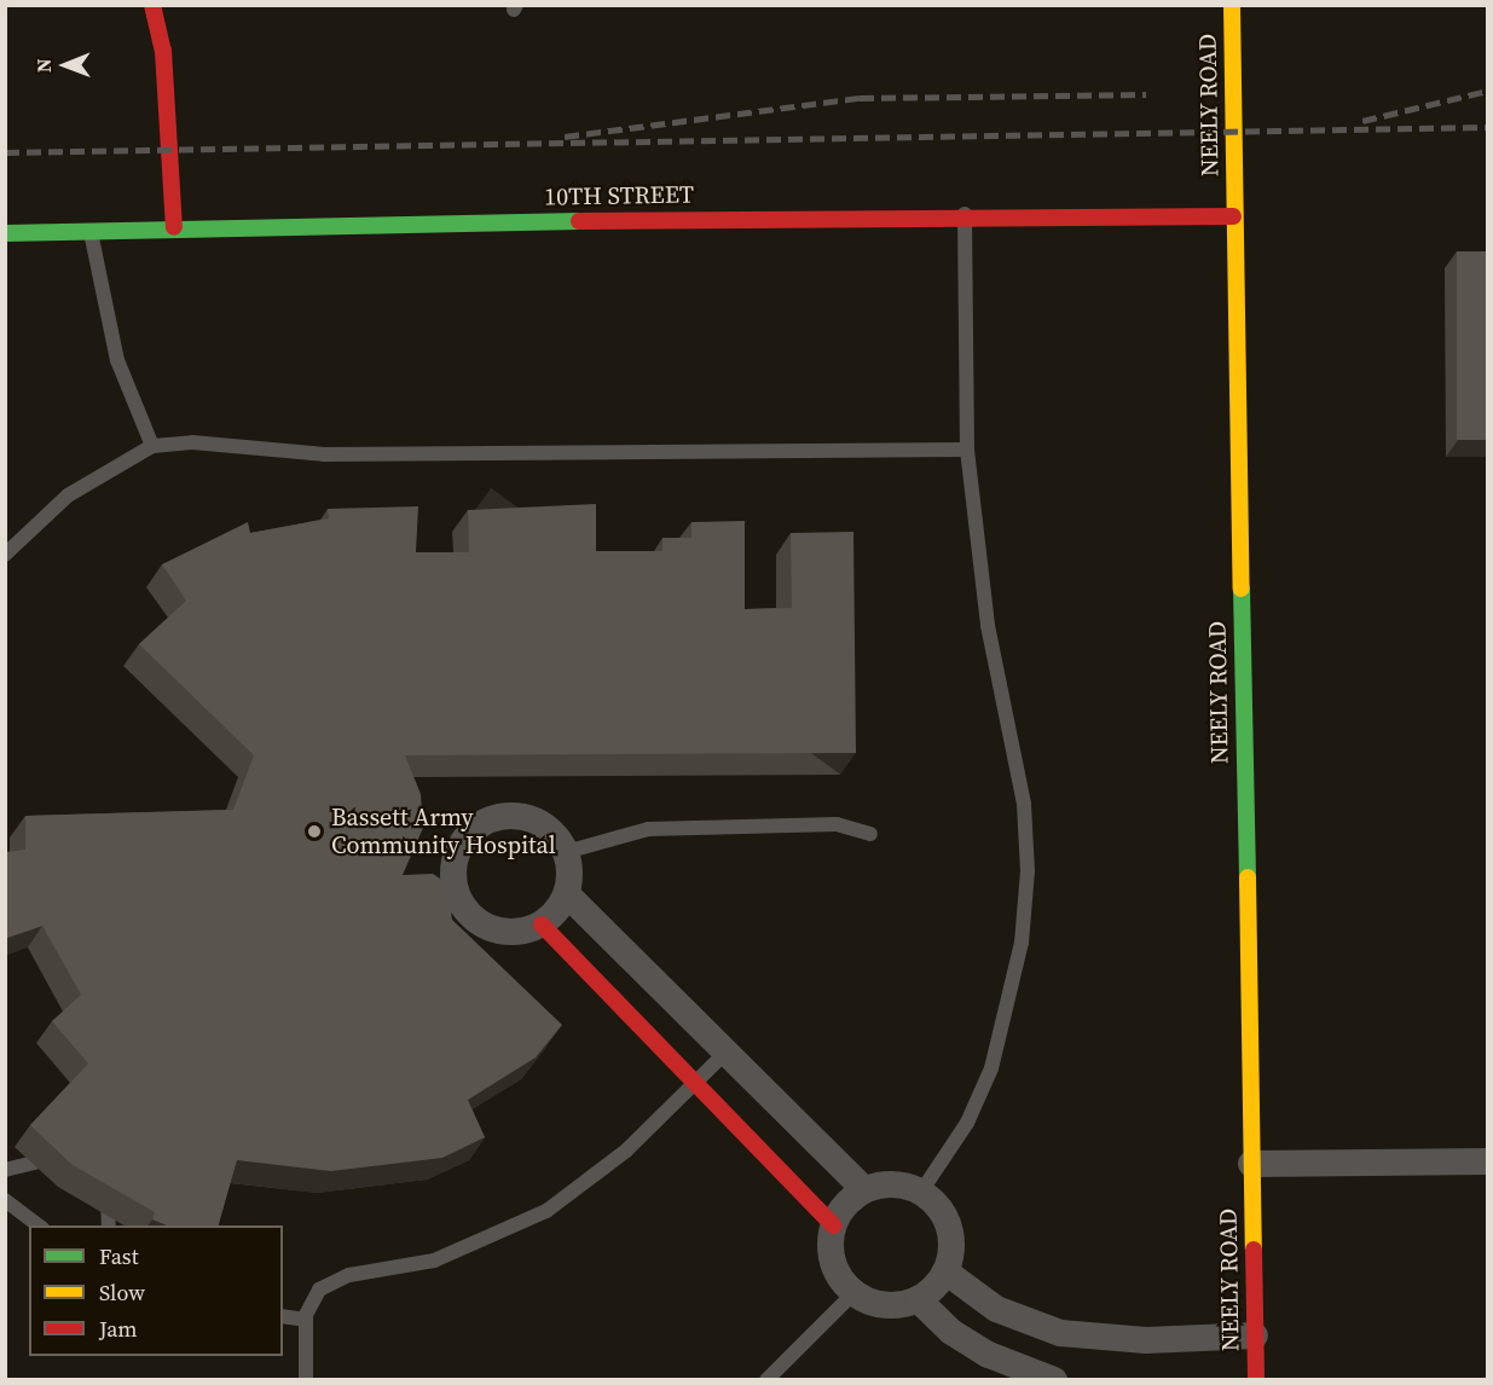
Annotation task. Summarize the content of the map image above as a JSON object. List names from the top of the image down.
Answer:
{
  "streets": {
    "street": ["NEELY ROAD", "10TH STREET"]
  },
  "crossings": [
    ["NEELY ROAD", "10TH STREET"]
  ],
  "places": ["Bassett Army Community Hospital"],
  "legend": ["Fast", "Slow", "Jam"],
  "north": "left"
}
